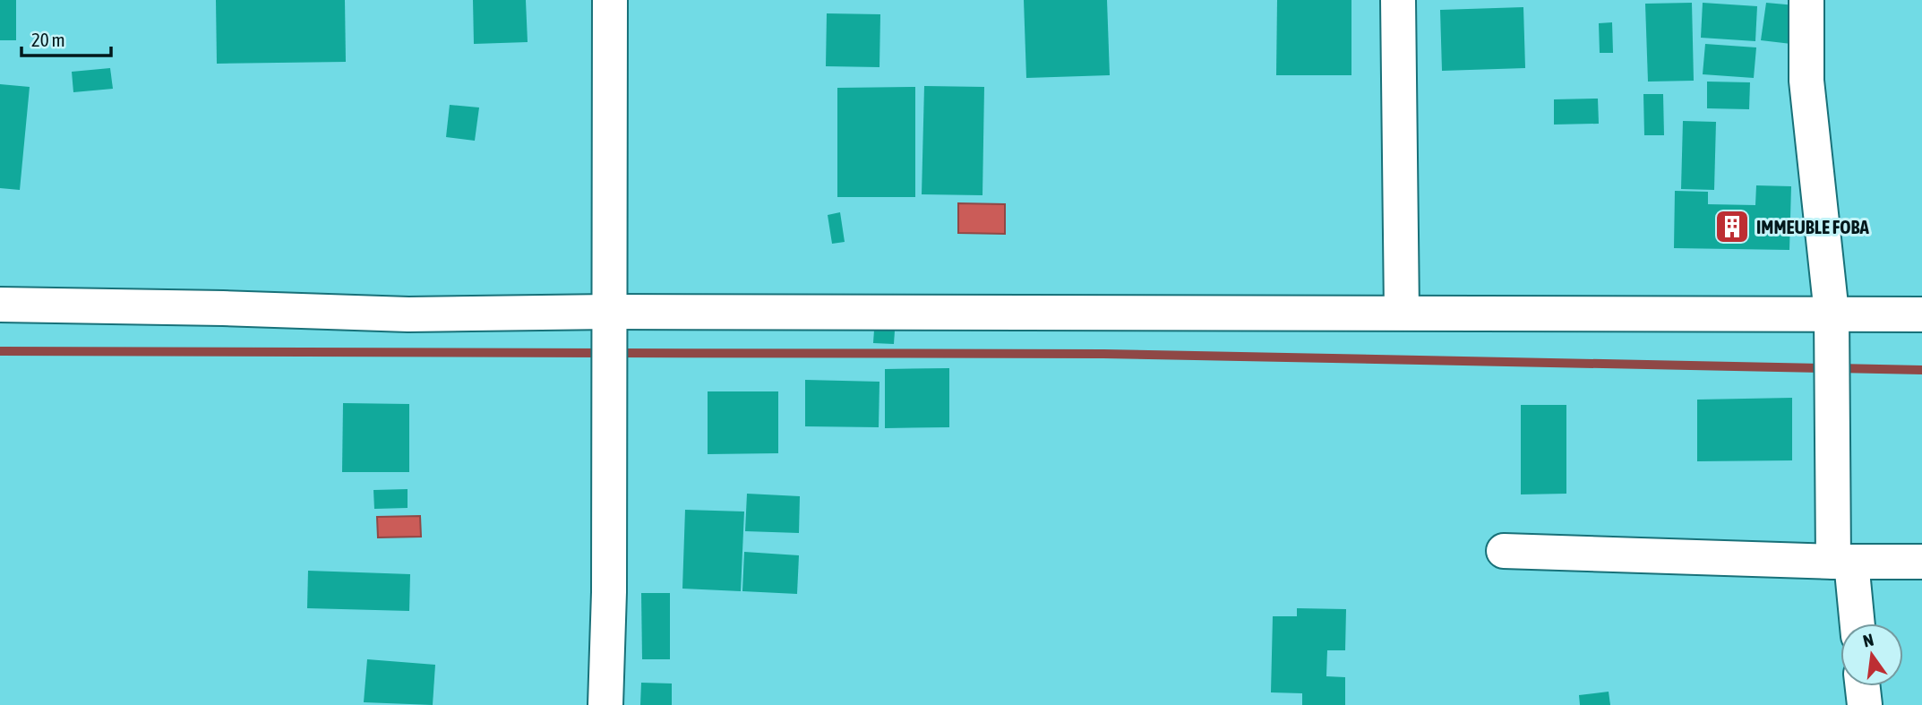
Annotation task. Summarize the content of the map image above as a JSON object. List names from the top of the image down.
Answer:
{
  "places": {
    "building": ["IMMEUBLE FOBA"]
  },
  "scale_bar": "20 m",
  "north": "top"
}
